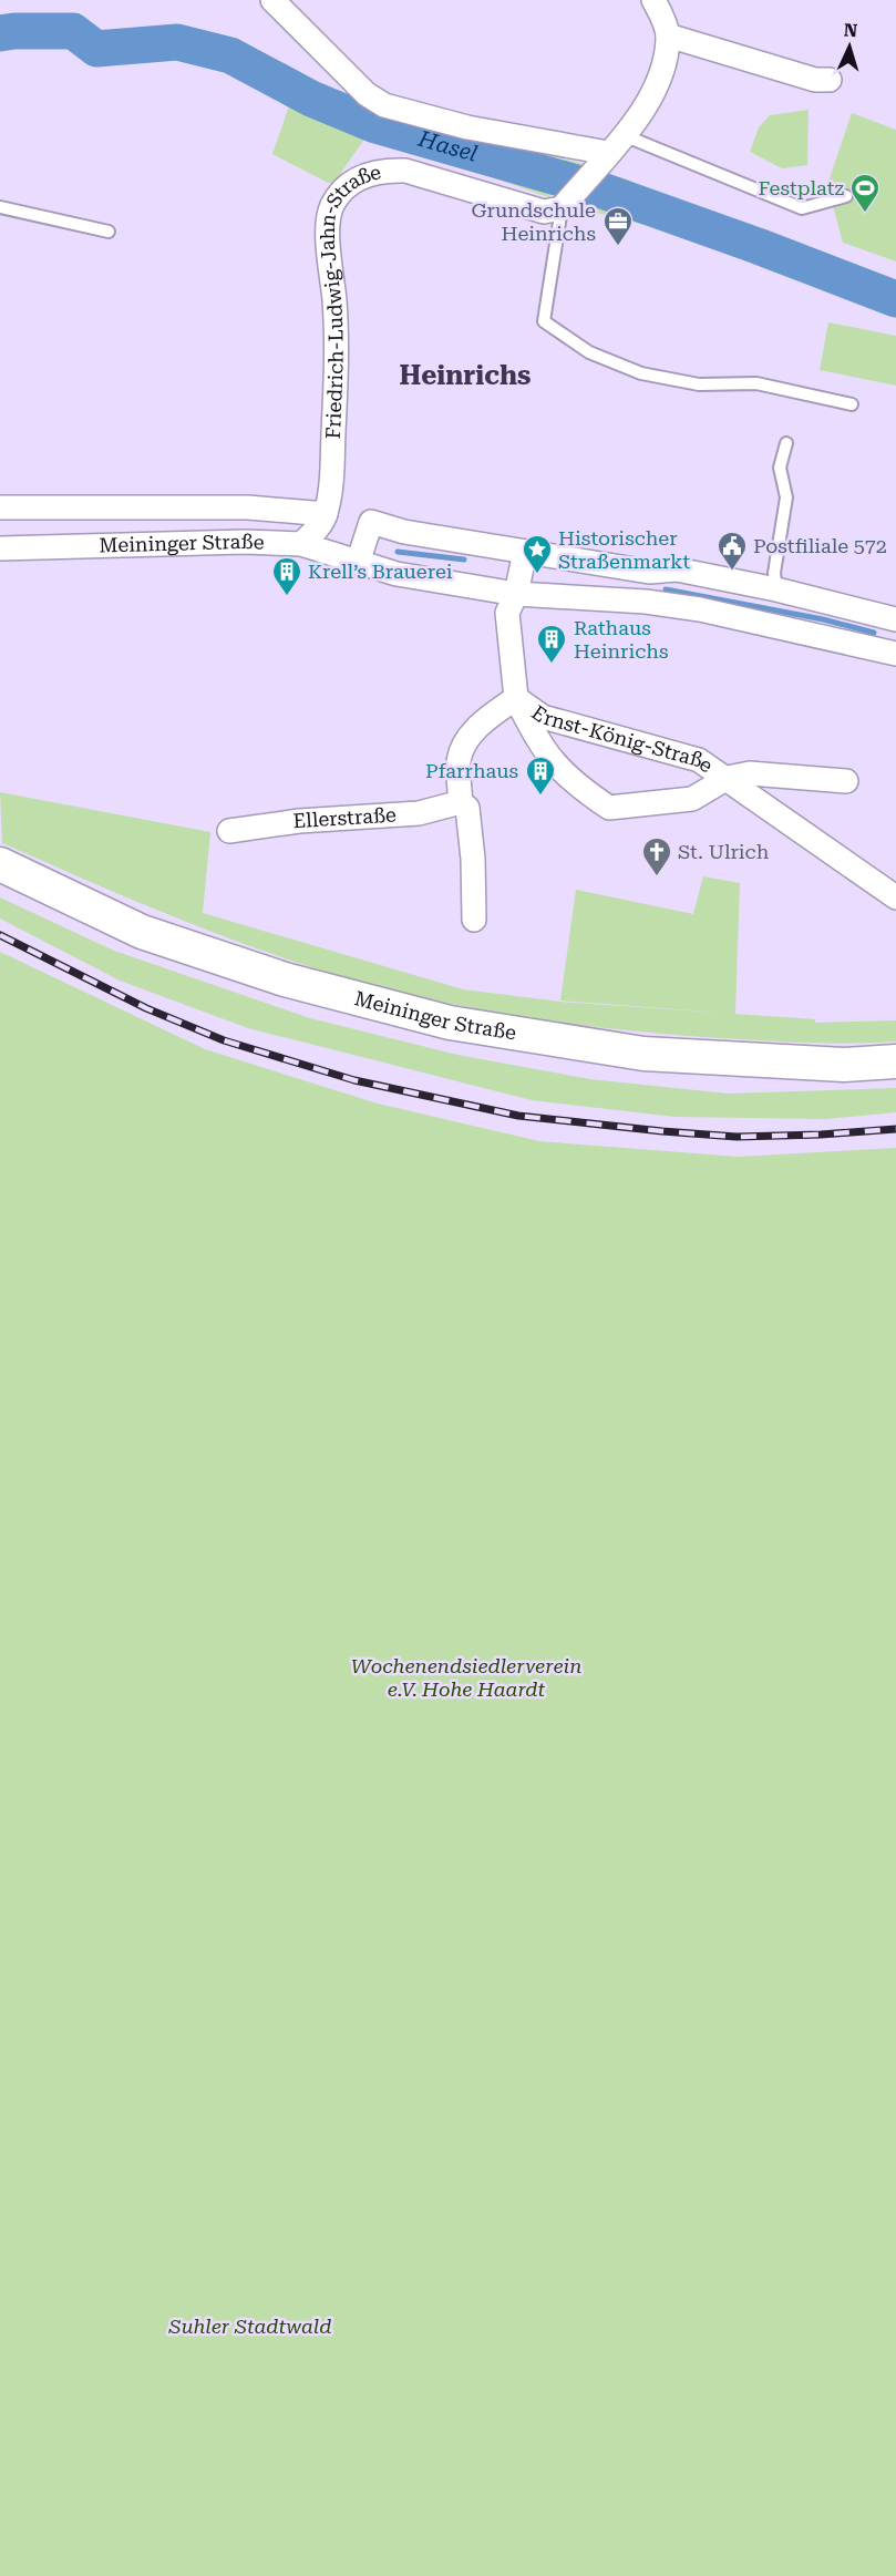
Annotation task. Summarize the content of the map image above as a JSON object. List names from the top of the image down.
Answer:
{
  "streets": {
    "main road": ["Meininger Straße"],
    "street": ["Friedrich-Ludwig-Jahn-Straße", "Ernst-König-Straße", "Ellerstraße"]
  },
  "crossings": [
    ["Friedrich-Ludwig-Jahn-Straße", "Meininger Straße"]
  ],
  "districts": ["Heinrichs"],
  "water": ["Hasel"],
  "parks": ["Wochenendsiedlerverein e.V. Hohe Haardt", "Suhler Stadtwald"],
  "places": {
    "sports": ["Festplatz"],
    "office": ["Grundschule Heinrichs"],
    "public building": ["Postfiliale 572"],
    "place": ["Historischer Straßenmarkt"],
    "building": ["Krell’s Brauerei", "Rathaus Heinrichs", "Pfarrhaus"],
    "church": ["St. Ulrich"]
  },
  "north": "top"
}
